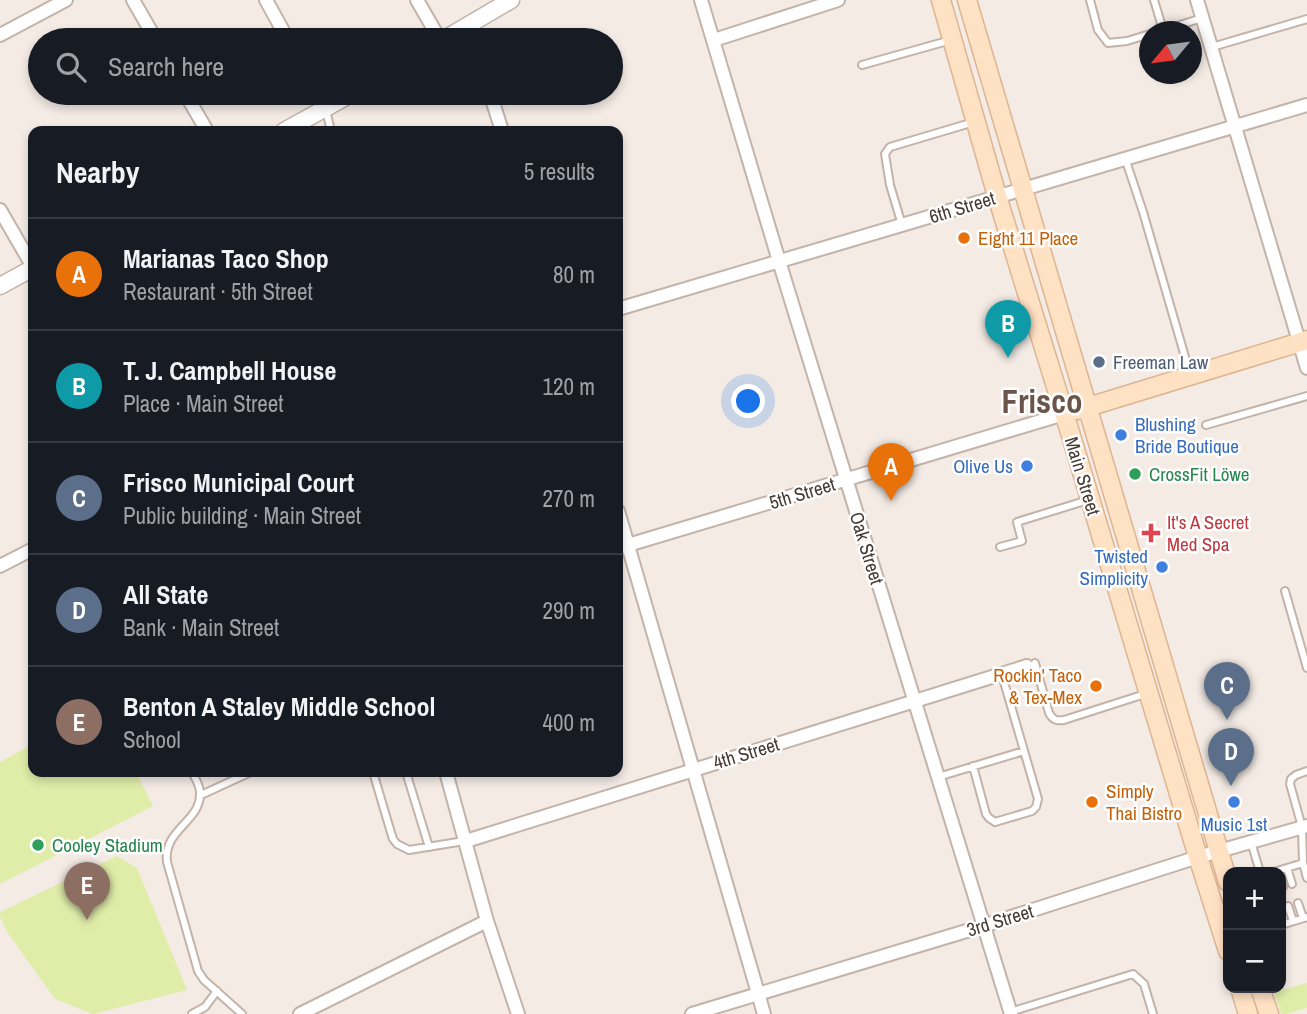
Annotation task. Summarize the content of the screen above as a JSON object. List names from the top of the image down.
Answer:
{
  "streets": {
    "main road": ["Main Street", "5th Street"],
    "street": [
      "6th Street",
      "Oak Street",
      "4th Street",
      "3rd Street"
    ]
  },
  "crossings": [
    ["6th Street", "Main Street"],
    ["6th Street", "Oak Street"],
    ["Main Street", "5th Street"],
    ["Main Street", "3rd Street"],
    ["5th Street", "Oak Street"],
    ["Oak Street", "4th Street"],
    ["Oak Street", "3rd Street"]
  ],
  "districts": ["Frisco"],
  "places": {
    "other": [
      "Eight 11 Place",
      "Freeman Law",
      "Blushing Bride Boutique",
      "Olive Us",
      "CrossFit Löwe",
      "Twisted Simplicity",
      "Rockin' Taco & Tex-Mex",
      "Simply Thai Bistro",
      "Music 1st",
      "Cooley Stadium"
    ],
    "health": ["It's A Secret Med Spa"]
  },
  "north": "bottom left",
  "page": {
    "search": "Search here",
    "heading": ["Nearby", "5 results"],
    "list": [
      {
        "mark": "A",
        "name": "Marianas Taco Shop",
        "note": "Restaurant · 5th Street",
        "value": "80 m"
      },
      {
        "mark": "B",
        "name": "T. J. Campbell House",
        "note": "Place · Main Street",
        "value": "120 m"
      },
      {
        "mark": "C",
        "name": "Frisco Municipal Court",
        "note": "Public building · Main Street",
        "value": "270 m"
      },
      {
        "mark": "D",
        "name": "All State",
        "note": "Bank · Main Street",
        "value": "290 m"
      },
      {
        "mark": "E",
        "name": "Benton A Staley Middle School",
        "note": "School",
        "value": "400 m"
      }
    ],
    "pins": [
      "B",
      "A",
      "C",
      "D",
      "E"
    ],
    "map_buttons": ["+", "−"]
  }
}
